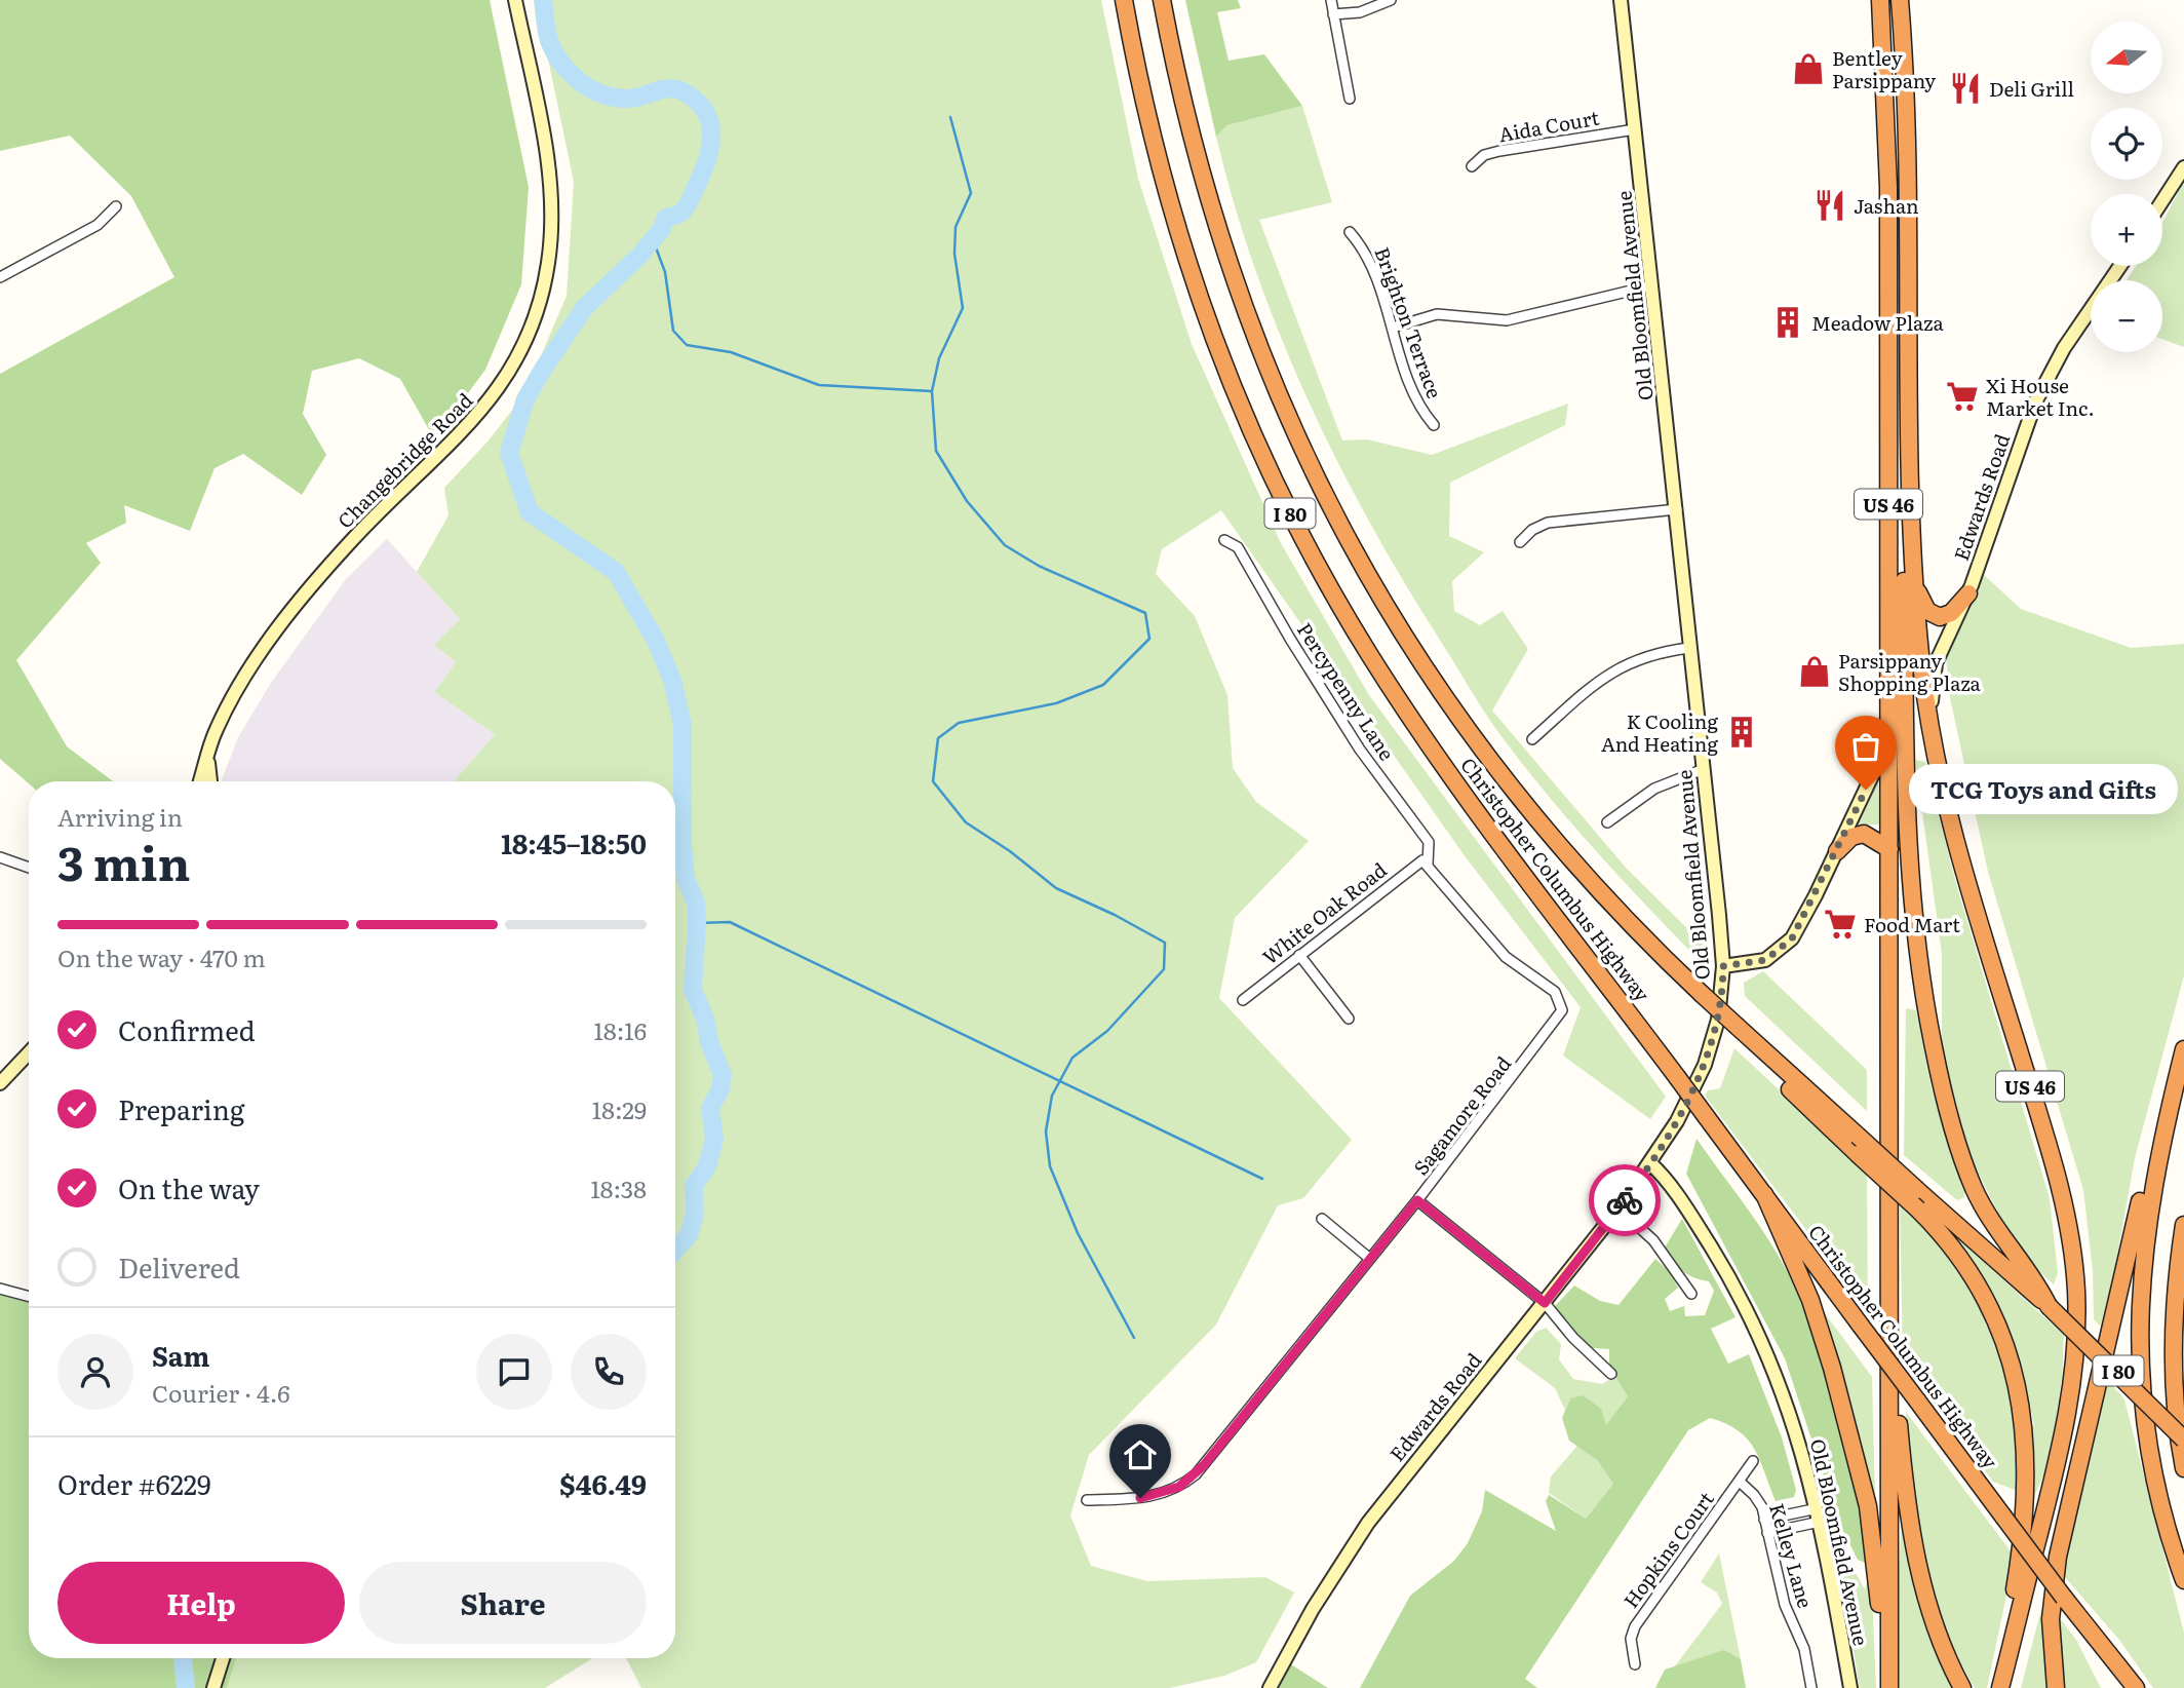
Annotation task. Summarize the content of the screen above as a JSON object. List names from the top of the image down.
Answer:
{
  "streets": {
    "highway": ["US 46", "I 80", "Christopher Columbus Highway"],
    "street": [
      "Aida Court",
      "Old Bloomfield Avenue",
      "Brighton Terrace",
      "Changebridge Road",
      "Edwards Road",
      "Percypenny Lane",
      "White Oak Road",
      "Sagamore Road",
      "Hopkins Court",
      "Kelley Lane"
    ]
  },
  "crossings": [
    ["Aida Court", "Old Bloomfield Avenue"],
    ["Old Bloomfield Avenue", "Edwards Road"],
    ["Edwards Road", "US 46"],
    ["Percypenny Lane", "White Oak Road"],
    ["Percypenny Lane", "Sagamore Road"],
    ["White Oak Road", "Sagamore Road"],
    ["Hopkins Court", "Kelley Lane"]
  ],
  "places": {
    "shop": ["Bentley Parsippany", "Parsippany Shopping Plaza"],
    "restaurant": ["Deli Grill", "Jashan"],
    "building": ["Meadow Plaza", "K Cooling And Heating"],
    "supermarket": ["Xi House Market Inc.", "Food Mart"],
    "other": ["TCG Toys and Gifts"]
  },
  "north": "left",
  "page": {
    "map_buttons": ["+", "−"],
    "bubble": "TCG Toys and Gifts",
    "heading": ["3 min", "Arriving in", "18:45–18:50"],
    "panel": [
      "Sam",
      "Courier · 4.6",
      "Order #6229",
      "$46.49"
    ],
    "bar": "On the way · 470 m",
    "list": [
      ["Confirmed", "18:16"],
      ["Preparing", "18:29"],
      ["On the way", "18:38"],
      "Delivered"
    ],
    "buttons": ["Help", "Share"]
  }
}
